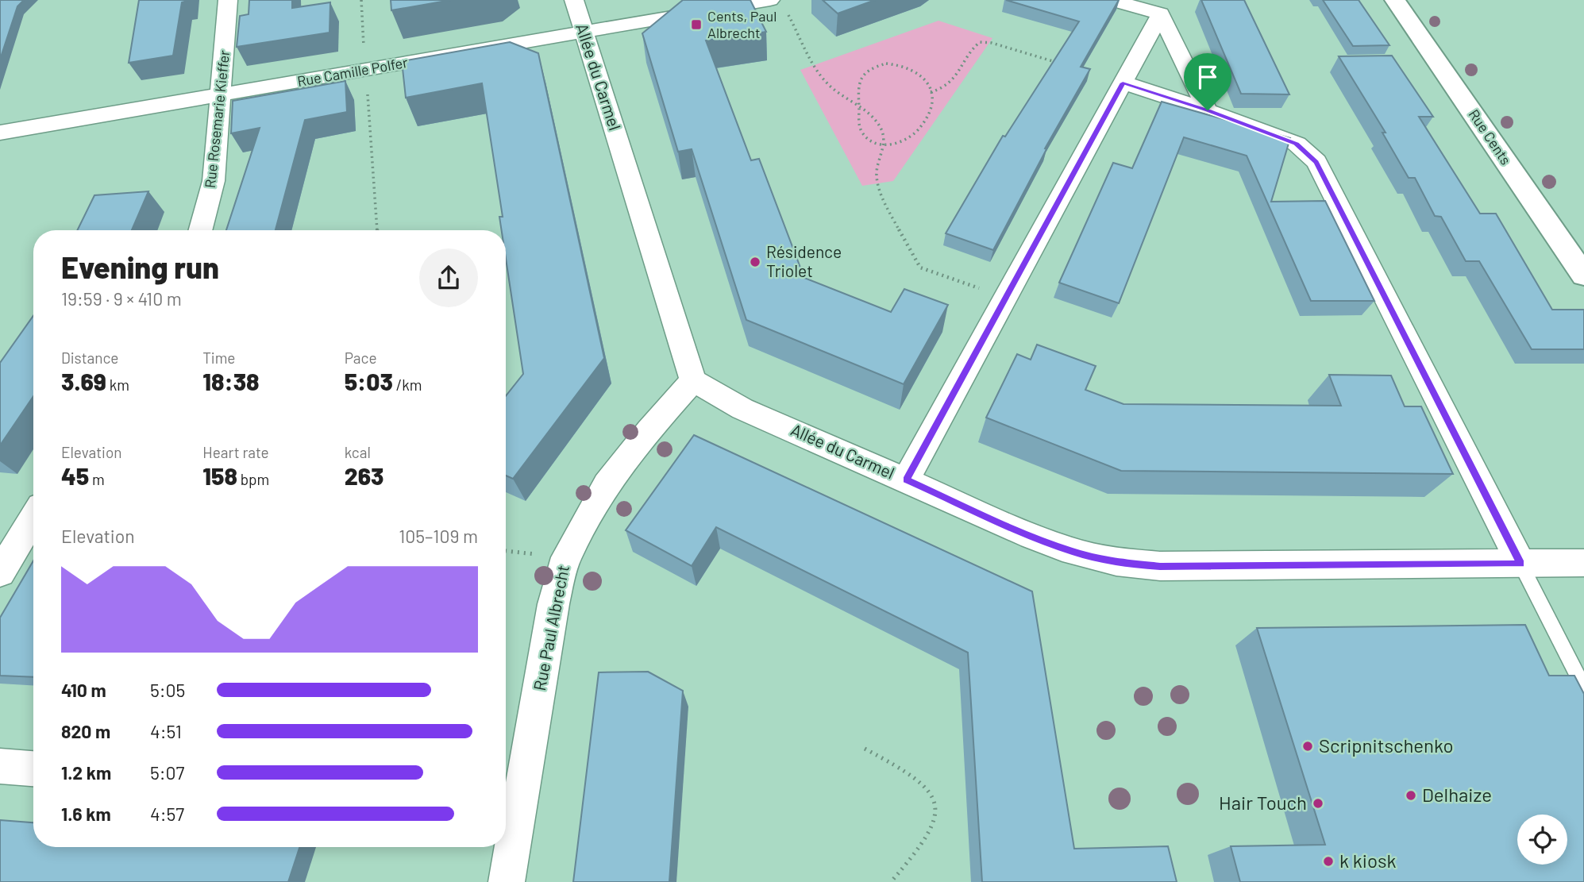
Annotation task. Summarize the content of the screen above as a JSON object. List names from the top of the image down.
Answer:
{
  "streets": {
    "main road": ["Rue Cents"],
    "street": [
      "Rue Camille Polfer",
      "Allée du Carmel",
      "Rue Rosemarie Kieffer",
      "Rue Paul Albrecht"
    ]
  },
  "crossings": [
    ["Rue Camille Polfer", "Allée du Carmel"],
    ["Rue Camille Polfer", "Rue Rosemarie Kieffer"],
    ["Allée du Carmel", "Rue Paul Albrecht"]
  ],
  "places": {
    "transit": ["Cents, Paul Albrecht"],
    "other": [
      "Résidence Triolet",
      "Scripnitschenko",
      "Delhaize",
      "Hair Touch",
      "k kiosk"
    ]
  },
  "page": {
    "heading": ["Evening run", "19:59 · 9 × 410 m"],
    "stats": [
      ["Distance", "3.69 km"],
      ["Time", "18:38"],
      ["Pace", "5:03 /km"],
      ["Elevation", "45 m"],
      ["Heart rate", "158 bpm"],
      ["kcal", "263"]
    ],
    "chart": ["Elevation", "105–109 m"],
    "list": [
      {
        "name": "410 m",
        "note": "5:05"
      },
      {
        "name": "820 m",
        "note": "4:51"
      },
      {
        "name": "1.2 km",
        "note": "5:07"
      },
      {
        "name": "1.6 km",
        "note": "4:57"
      }
    ]
  }
}
